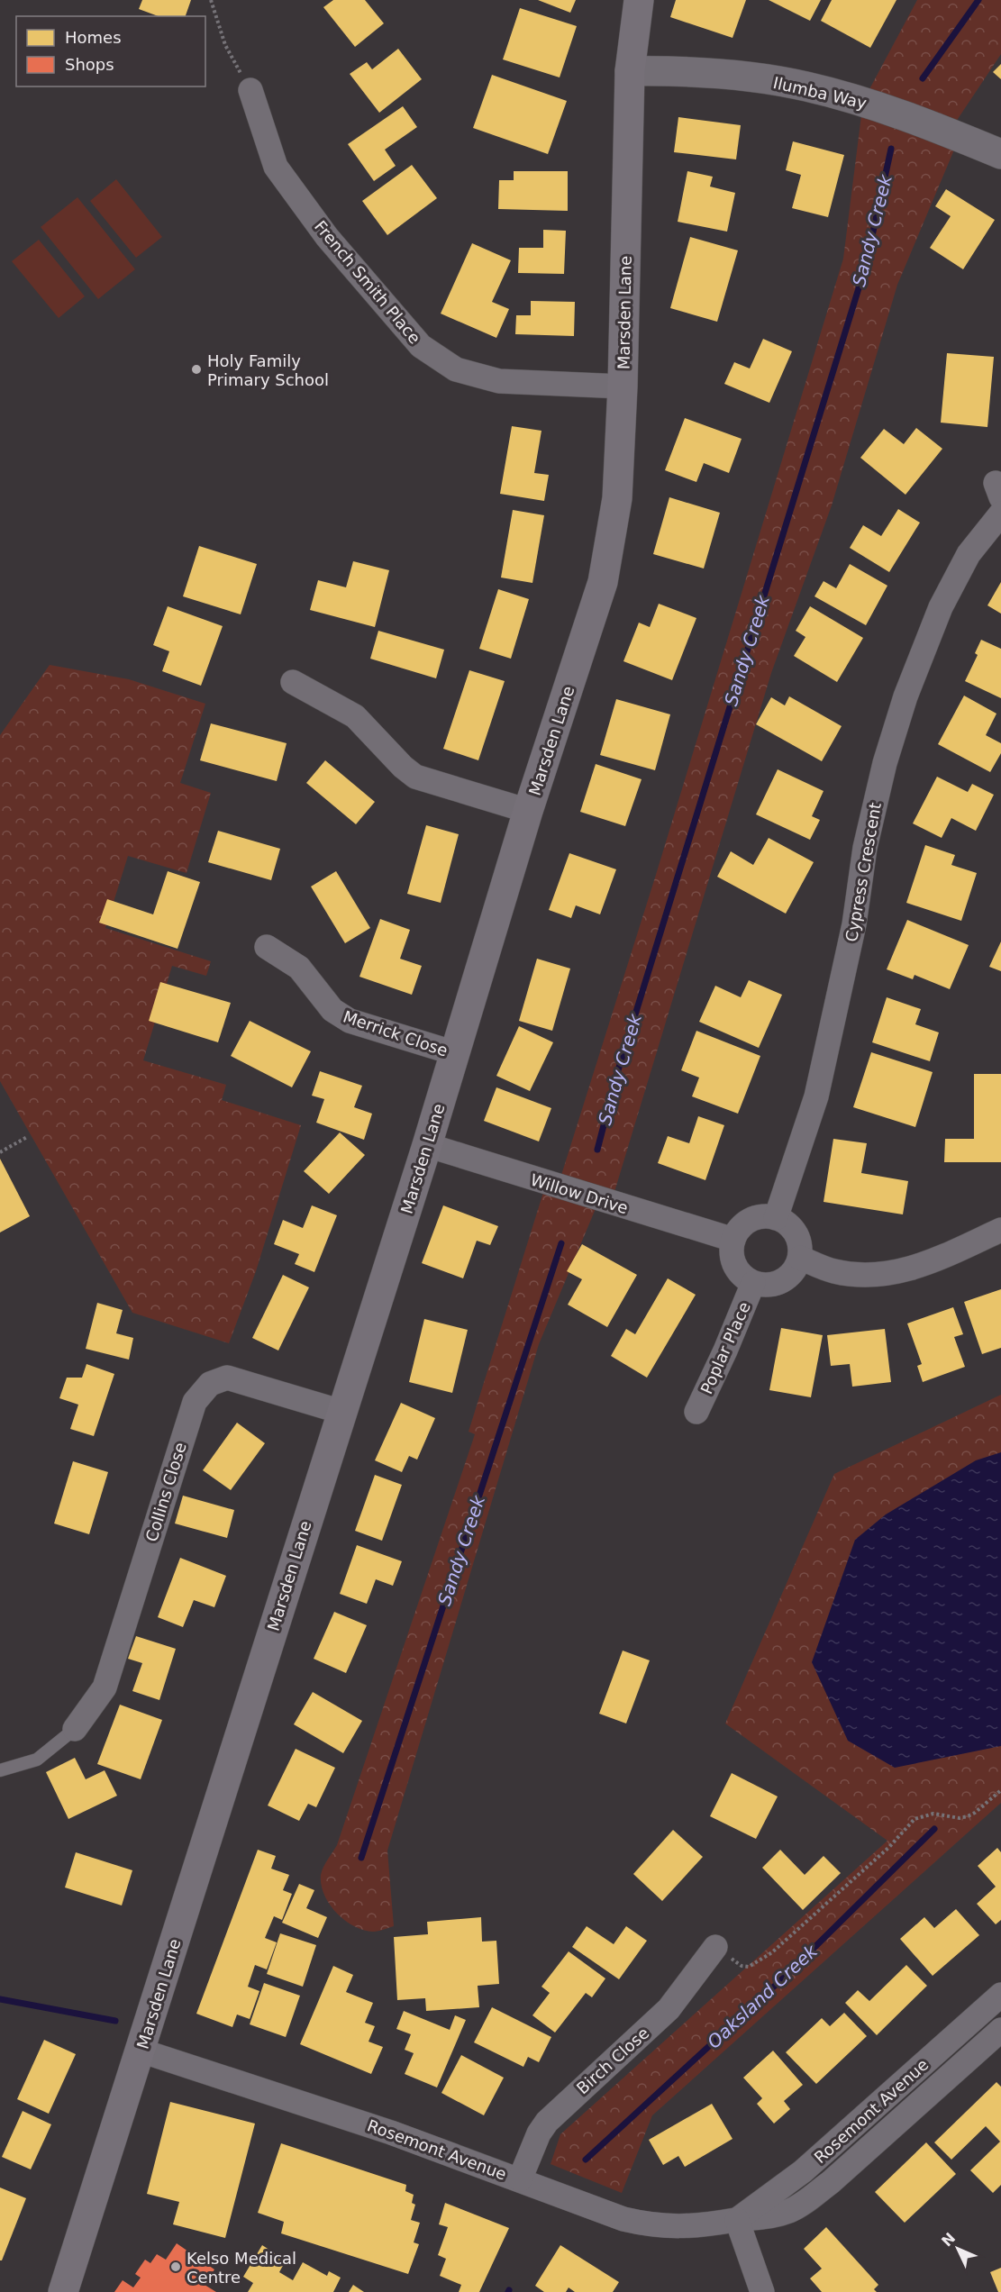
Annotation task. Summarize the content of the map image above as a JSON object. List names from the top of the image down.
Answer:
{
  "streets": {
    "main road": ["Marsden Lane"],
    "street": [
      "Ilumba Way",
      "French Smith Place",
      "Cypress Crescent",
      "Merrick Close",
      "Willow Drive",
      "Poplar Place",
      "Collins Close",
      "Birch Close",
      "Rosemont Avenue"
    ]
  },
  "crossings": [
    ["Ilumba Way", "Marsden Lane"],
    ["French Smith Place", "Marsden Lane"],
    ["Marsden Lane", "Merrick Close"],
    ["Marsden Lane", "Willow Drive"],
    ["Marsden Lane", "Collins Close"],
    ["Marsden Lane", "Rosemont Avenue"],
    ["Cypress Crescent", "Willow Drive"],
    ["Cypress Crescent", "Poplar Place"],
    ["Willow Drive", "Poplar Place"],
    ["Birch Close", "Rosemont Avenue"]
  ],
  "water": ["Sandy Creek", "Oaksland Creek"],
  "places": ["Holy Family Primary School", "Kelso Medical Centre"],
  "legend": ["Homes", "Shops"],
  "north": "top left"
}
